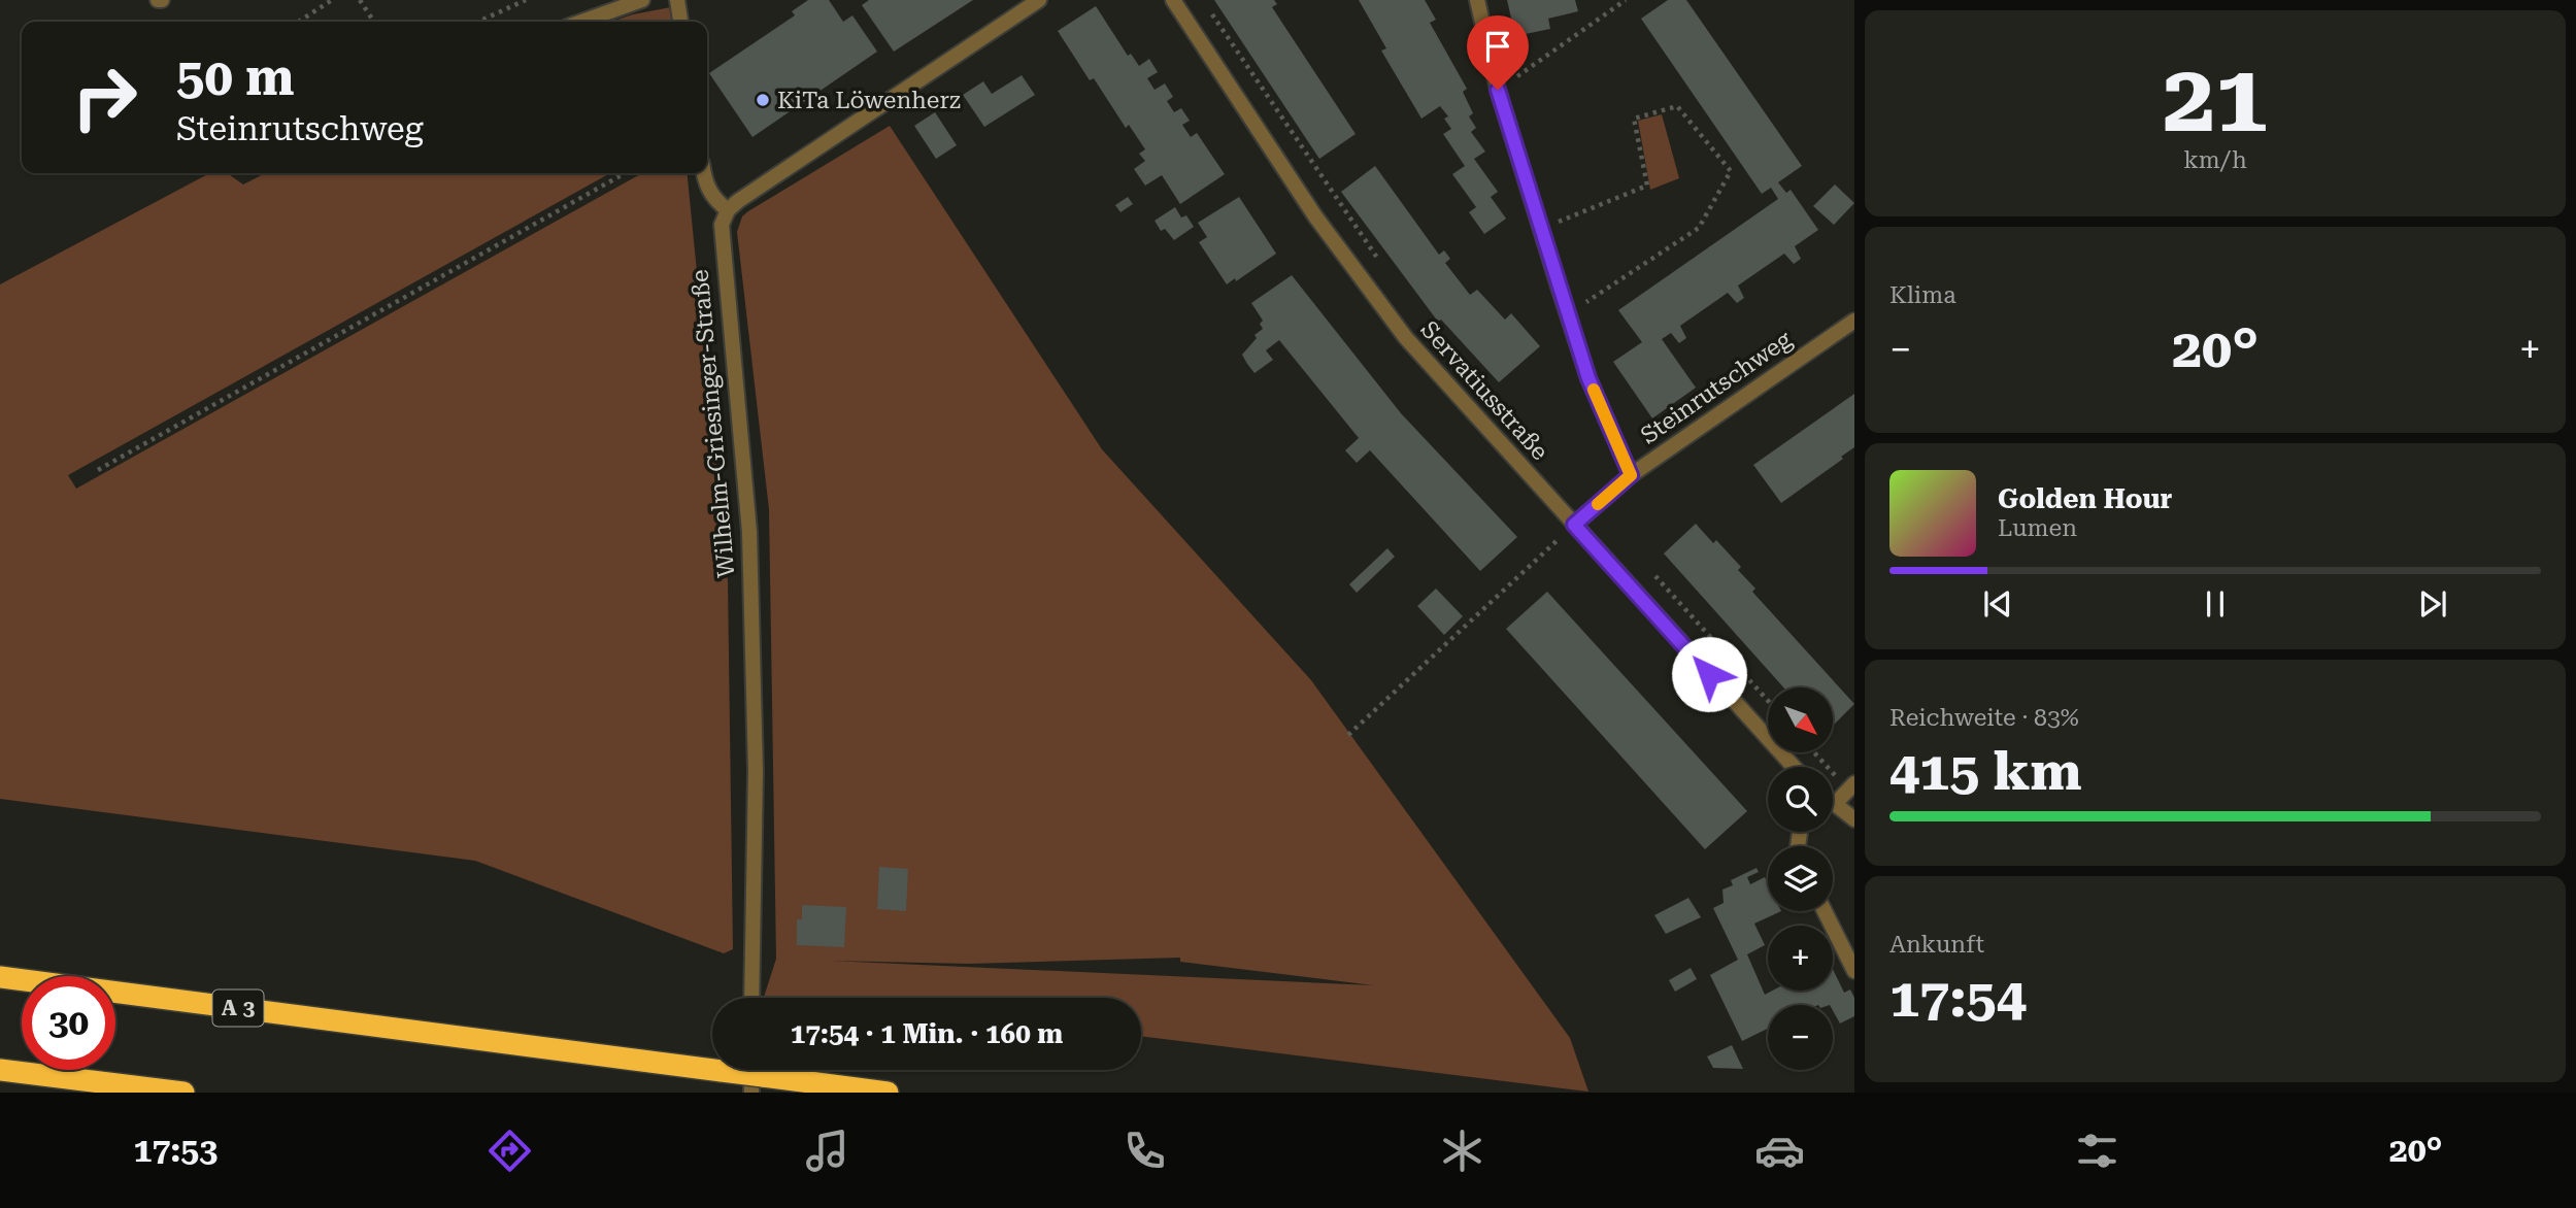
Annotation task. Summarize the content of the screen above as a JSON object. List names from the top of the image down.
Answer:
{
  "streets": {
    "highway": ["A 3"],
    "street": ["Steinrutschweg", "Servatiusstraße", "Wilhelm-Griesinger-Straße"]
  },
  "crossings": [
    ["Steinrutschweg", "Servatiusstraße"]
  ],
  "places": ["KiTa Löwenherz"],
  "north": "bottom right",
  "page": {
    "tile": [
      ["21", "km/h"],
      "Klima",
      ["Reichweite · 83%", "415 km"],
      ["Ankunft", "17:54"]
    ],
    "turn": ["50 m", "Steinrutschweg"],
    "heat": ["−", "20°", "+"],
    "song": ["Golden Hour", "Lumen"],
    "map_buttons": ["+", "−"],
    "limit": "30",
    "trip": "17:54 · 1 Min. · 160 m",
    "tabs": ["17:53", "20°"]
  }
}
